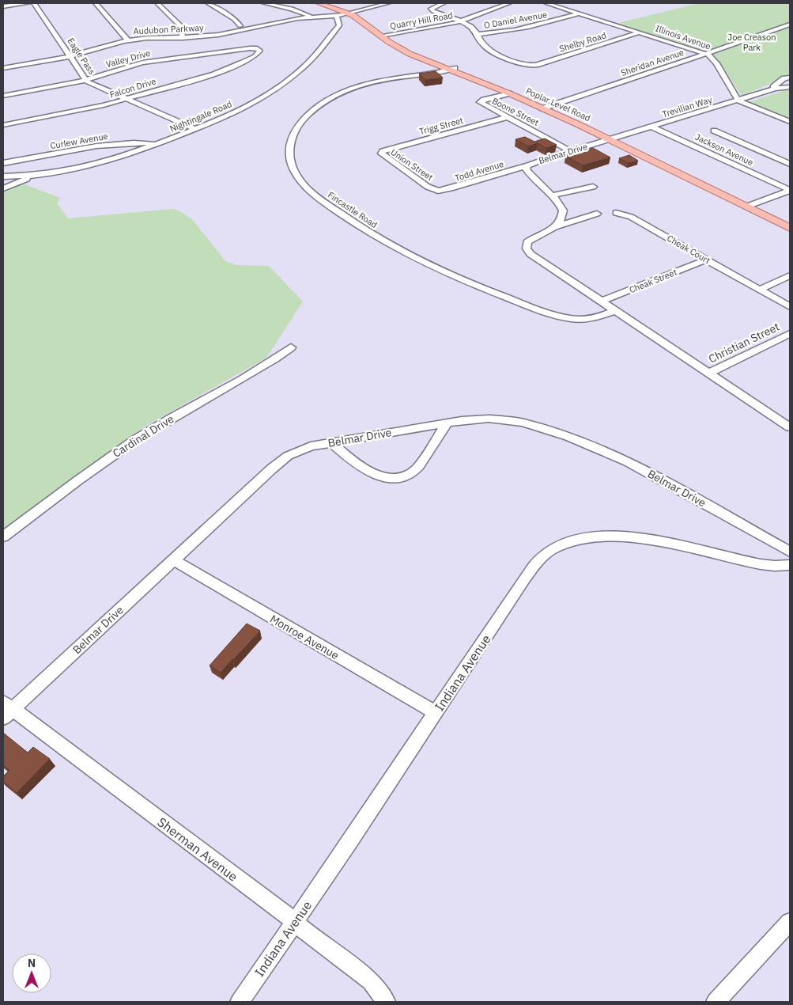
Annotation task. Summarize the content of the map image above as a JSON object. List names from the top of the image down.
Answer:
{
  "streets": {
    "main road": ["Poplar Level Road"],
    "street": [
      "O Daniel Avenue",
      "Quarry Hill Road",
      "Audubon Parkway",
      "Illinois Avenue",
      "Shelby Road",
      "Eagle Pass",
      "Valley Drive",
      "Sheridan Avenue",
      "Falcon Drive",
      "Trevilian Way",
      "Boone Street",
      "Nightingale Road",
      "Trigg Street",
      "Curlew Avenue",
      "Jackson Avenue",
      "Belmar Drive",
      "Union Street",
      "Todd Avenue",
      "Fincastle Road",
      "Cheak Court",
      "Cheak Street",
      "Christian Street",
      "Cardinal Drive",
      "Monroe Avenue",
      "Indiana Avenue",
      "Sherman Avenue"
    ]
  },
  "crossings": [
    ["O Daniel Avenue", "Illinois Avenue"],
    ["O Daniel Avenue", "Shelby Road"],
    ["Quarry Hill Road", "Poplar Level Road"],
    ["Audubon Parkway", "Eagle Pass"],
    ["Audubon Parkway", "Poplar Level Road"],
    ["Audubon Parkway", "Nightingale Road"],
    ["Illinois Avenue", "Shelby Road"],
    ["Illinois Avenue", "Sheridan Avenue"],
    ["Illinois Avenue", "Trevilian Way"],
    ["Eagle Pass", "Valley Drive"],
    ["Eagle Pass", "Falcon Drive"],
    ["Eagle Pass", "Nightingale Road"],
    ["Valley Drive", "Falcon Drive"],
    ["Sheridan Avenue", "Poplar Level Road"],
    ["Poplar Level Road", "Trevilian Way"],
    ["Poplar Level Road", "Boone Street"],
    ["Poplar Level Road", "Belmar Drive"],
    ["Poplar Level Road", "Fincastle Road"],
    ["Trevilian Way", "Jackson Avenue"],
    ["Trevilian Way", "Belmar Drive"],
    ["Boone Street", "Trigg Street"],
    ["Boone Street", "Belmar Drive"],
    ["Nightingale Road", "Curlew Avenue"],
    ["Trigg Street", "Union Street"],
    ["Belmar Drive", "Todd Avenue"],
    ["Belmar Drive", "Monroe Avenue"],
    ["Belmar Drive", "Sherman Avenue"],
    ["Union Street", "Todd Avenue"],
    ["Cheak Court", "Cheak Street"],
    ["Monroe Avenue", "Indiana Avenue"],
    ["Indiana Avenue", "Sherman Avenue"]
  ],
  "parks": ["Joe Creason Park"],
  "north": "top"
}
